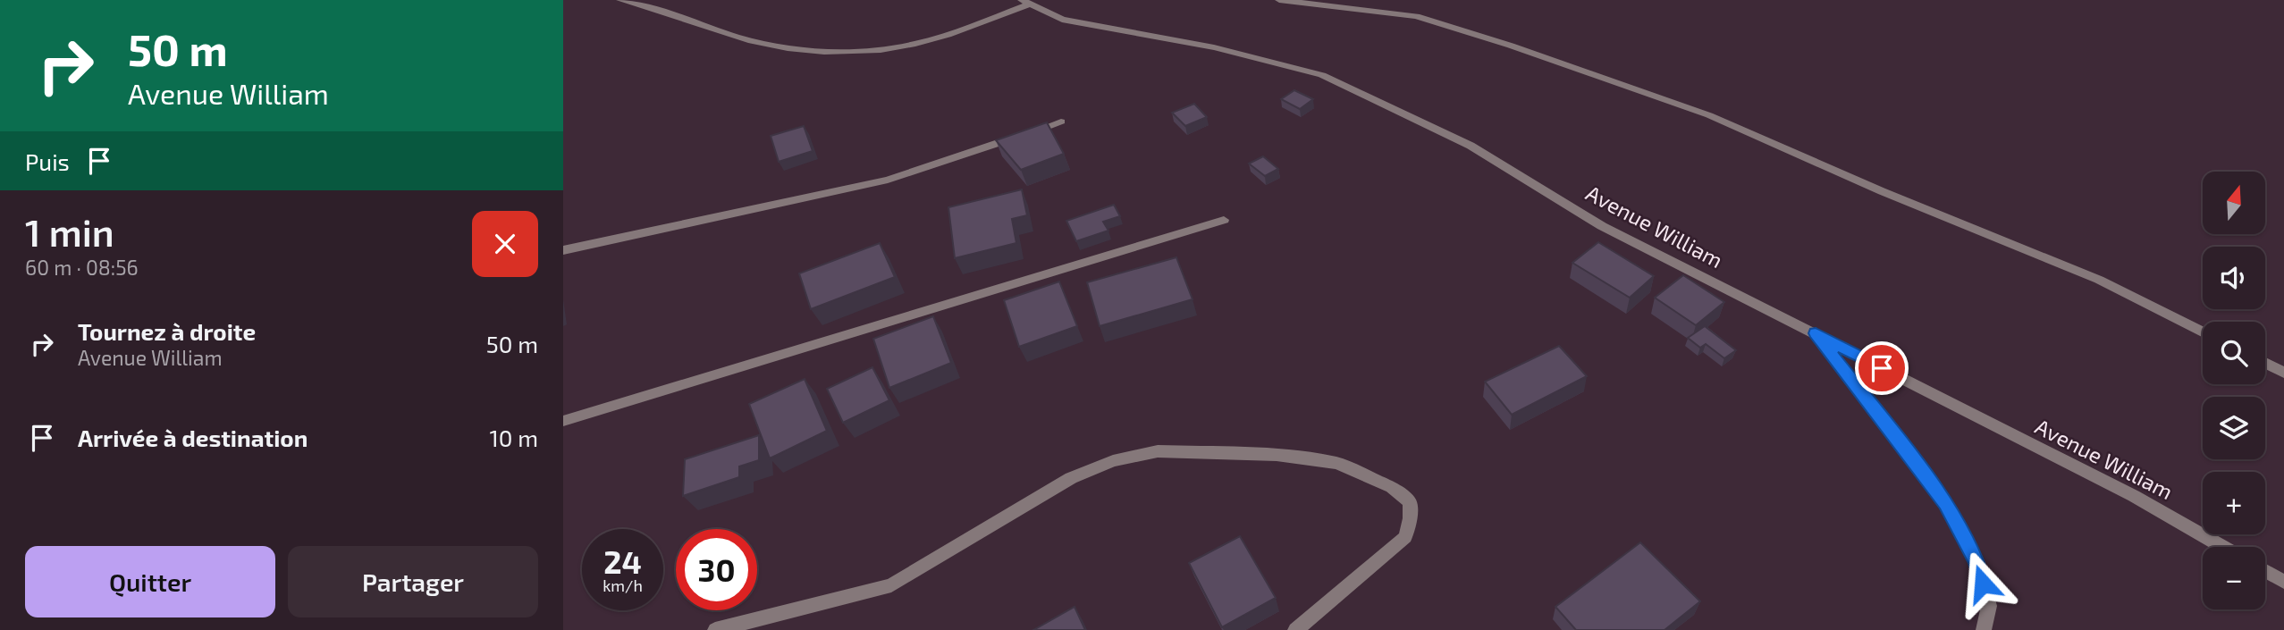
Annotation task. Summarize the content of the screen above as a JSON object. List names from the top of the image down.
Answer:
{
  "streets": {
    "street": ["Avenue William"]
  },
  "north": "top",
  "page": {
    "turn": ["50 m", "Avenue William"],
    "then": "Puis",
    "map_buttons": ["+", "−"],
    "heading": ["1 min", "60 m · 08:56"],
    "list": [
      {
        "name": "Tournez à droite",
        "note": "Avenue William",
        "value": "50 m"
      },
      {
        "name": "Arrivée à destination",
        "value": "10 m"
      }
    ],
    "speed": "24 km/h",
    "limit": "30",
    "buttons": ["Quitter", "Partager"]
  }
}
